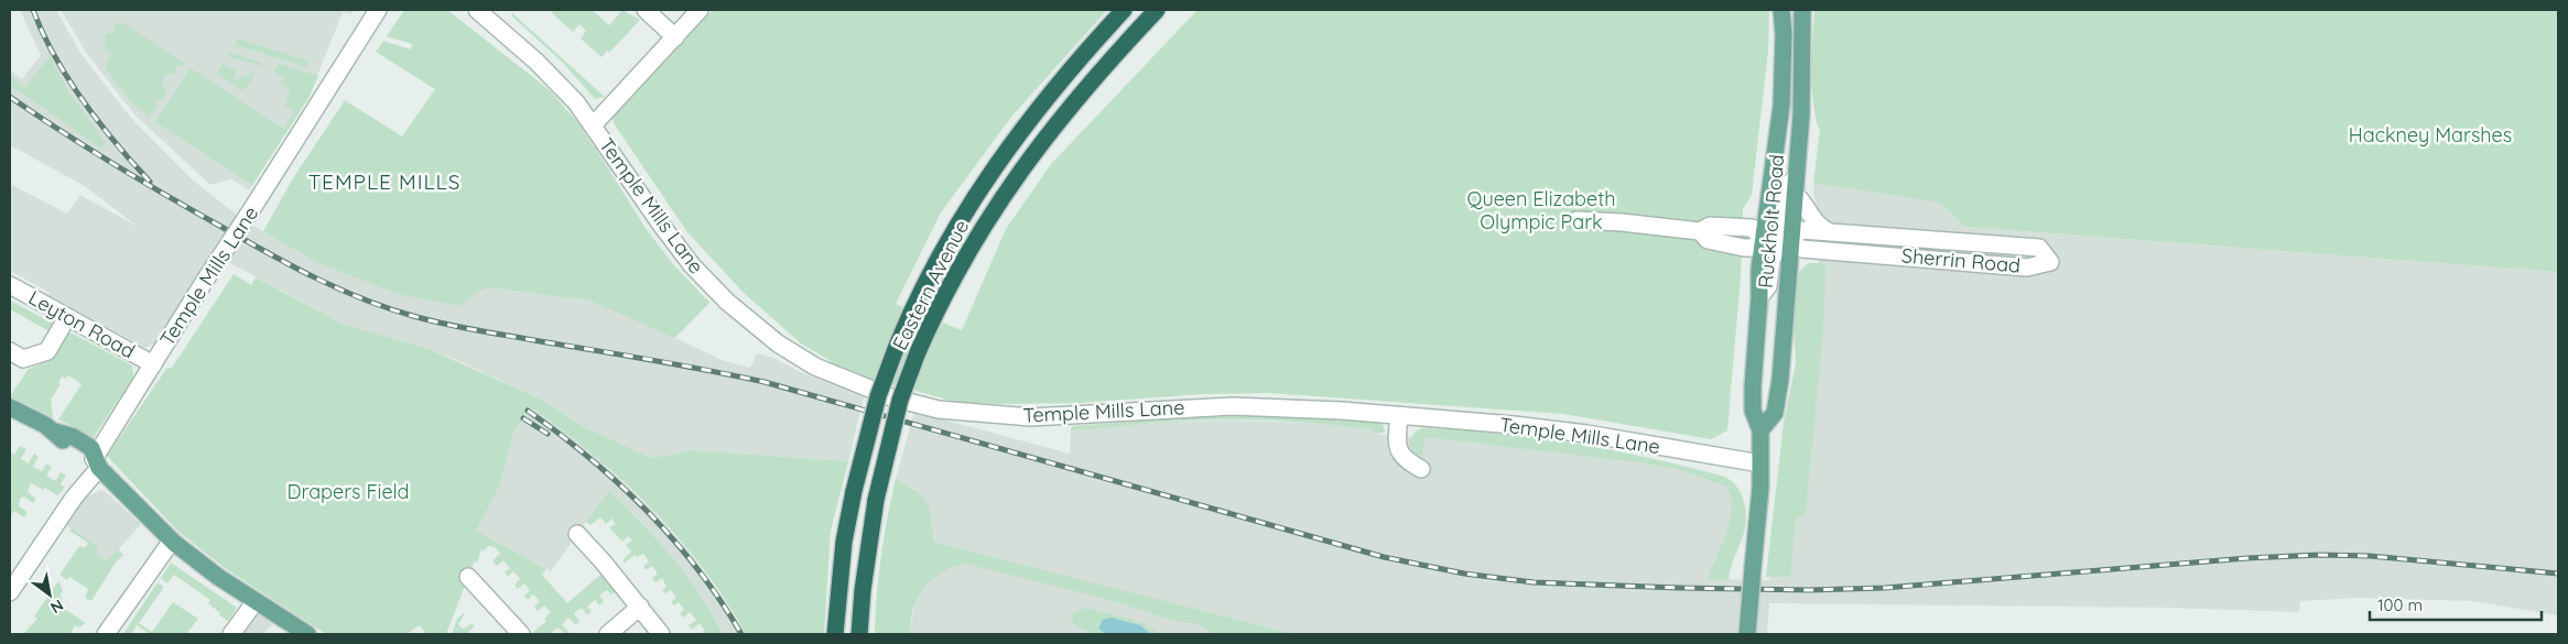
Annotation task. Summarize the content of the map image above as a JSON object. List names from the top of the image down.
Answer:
{
  "streets": {
    "highway": ["Eastern Avenue"],
    "main road": ["Ruckholt Road"],
    "street": ["Temple Mills Lane", "Sherrin Road", "Leyton Road"]
  },
  "crossings": [
    ["Temple Mills Lane", "Ruckholt Road"],
    ["Temple Mills Lane", "Leyton Road"],
    ["Ruckholt Road", "Sherrin Road"]
  ],
  "districts": ["TEMPLE MILLS"],
  "parks": ["Hackney Marshes", "Queen Elizabeth Olympic Park", "Drapers Field"],
  "scale_bar": "100 m",
  "north": "bottom right"
}
